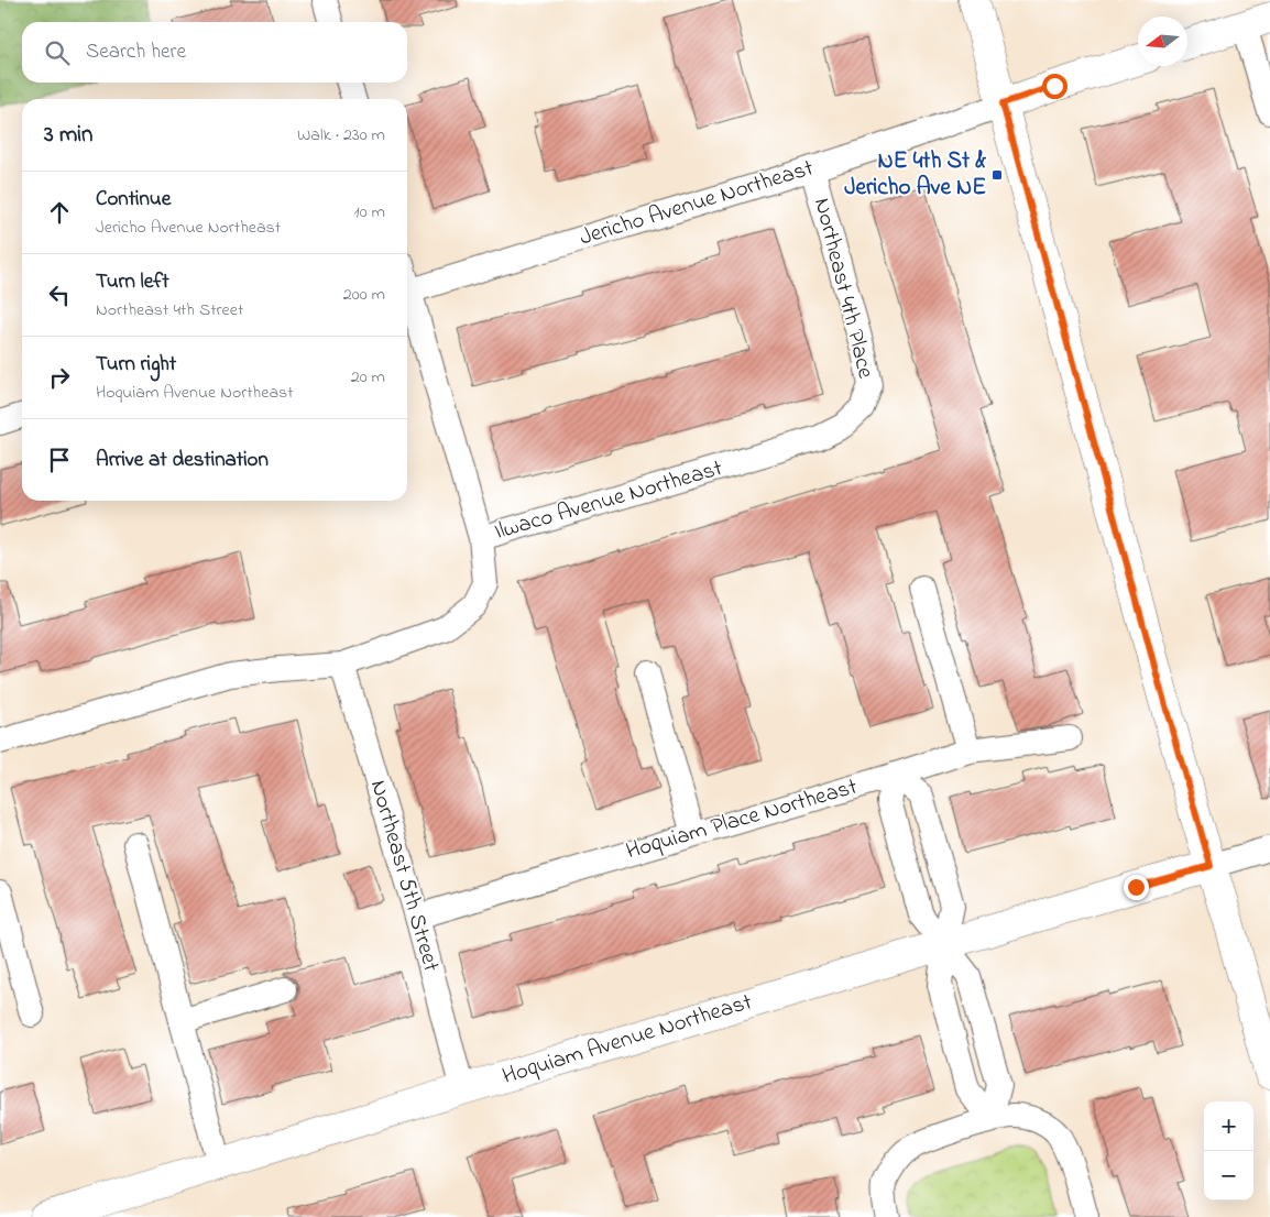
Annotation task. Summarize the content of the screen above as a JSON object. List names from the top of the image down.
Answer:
{
  "streets": {
    "street": [
      "Jericho Avenue Northeast",
      "Northeast 4th Place",
      "Ilwaco Avenue Northeast",
      "Hoquiam Place Northeast",
      "Northeast 5th Street",
      "Hoquiam Avenue Northeast"
    ]
  },
  "crossings": [
    ["Jericho Avenue Northeast", "Northeast 4th Place"],
    ["Northeast 4th Place", "Ilwaco Avenue Northeast"],
    ["Ilwaco Avenue Northeast", "Northeast 5th Street"],
    ["Hoquiam Place Northeast", "Northeast 5th Street"],
    ["Northeast 5th Street", "Hoquiam Avenue Northeast"]
  ],
  "places": {
    "transit": ["NE 4th St & Jericho Ave NE"]
  },
  "north": "left",
  "page": {
    "search": "Search here",
    "heading": ["3 min", "Walk · 230 m"],
    "list": [
      ["Continue", "Jericho Avenue Northeast", "10 m"],
      ["Turn left", "Northeast 4th Street", "200 m"],
      ["Turn right", "Hoquiam Avenue Northeast", "20 m"],
      "Arrive at destination"
    ],
    "map_buttons": ["+", "−"]
  }
}
